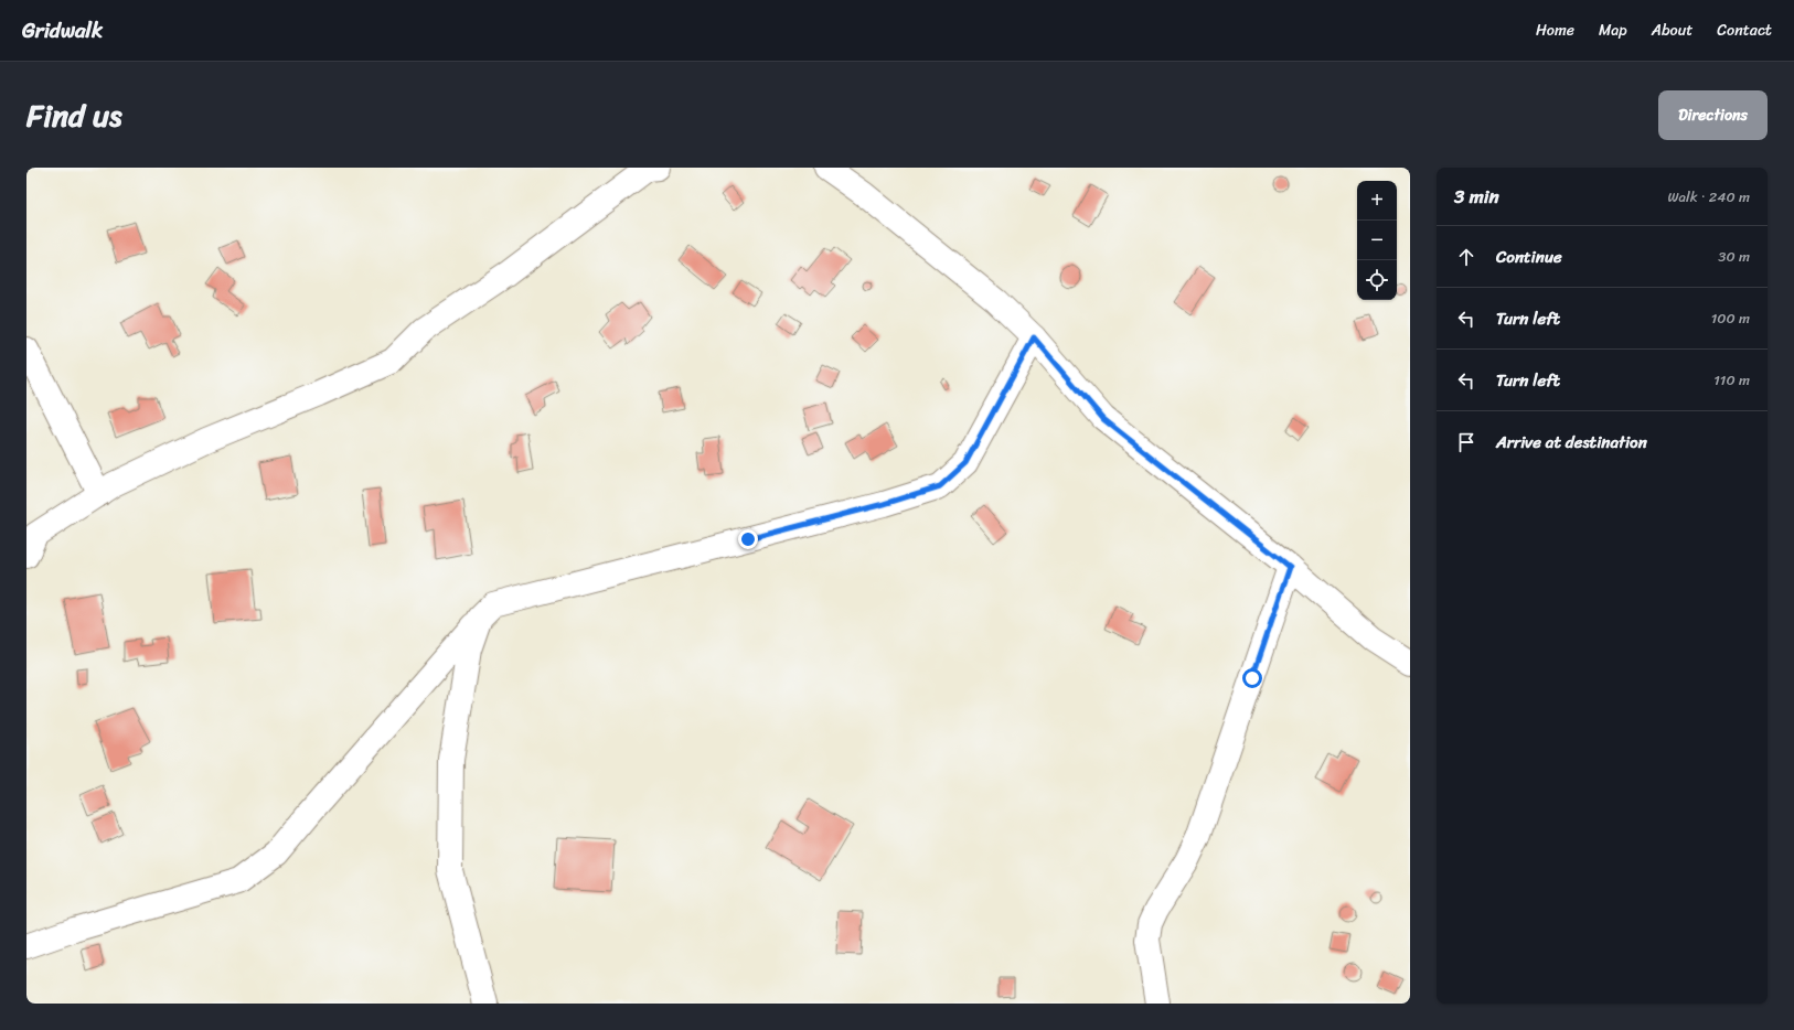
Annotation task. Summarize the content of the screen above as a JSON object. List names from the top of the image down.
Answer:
{
  "page": {
    "header": "Gridwalk",
    "nav": [
      "Home",
      "Map",
      "About",
      "Contact"
    ],
    "title": "Find us",
    "buttons": "Directions",
    "heading": ["3 min", "Walk · 240 m"],
    "map_buttons": ["+", "−"],
    "list": [
      ["Continue", "30 m"],
      ["Turn left", "100 m"],
      ["Turn left", "110 m"],
      "Arrive at destination"
    ]
  }
}
